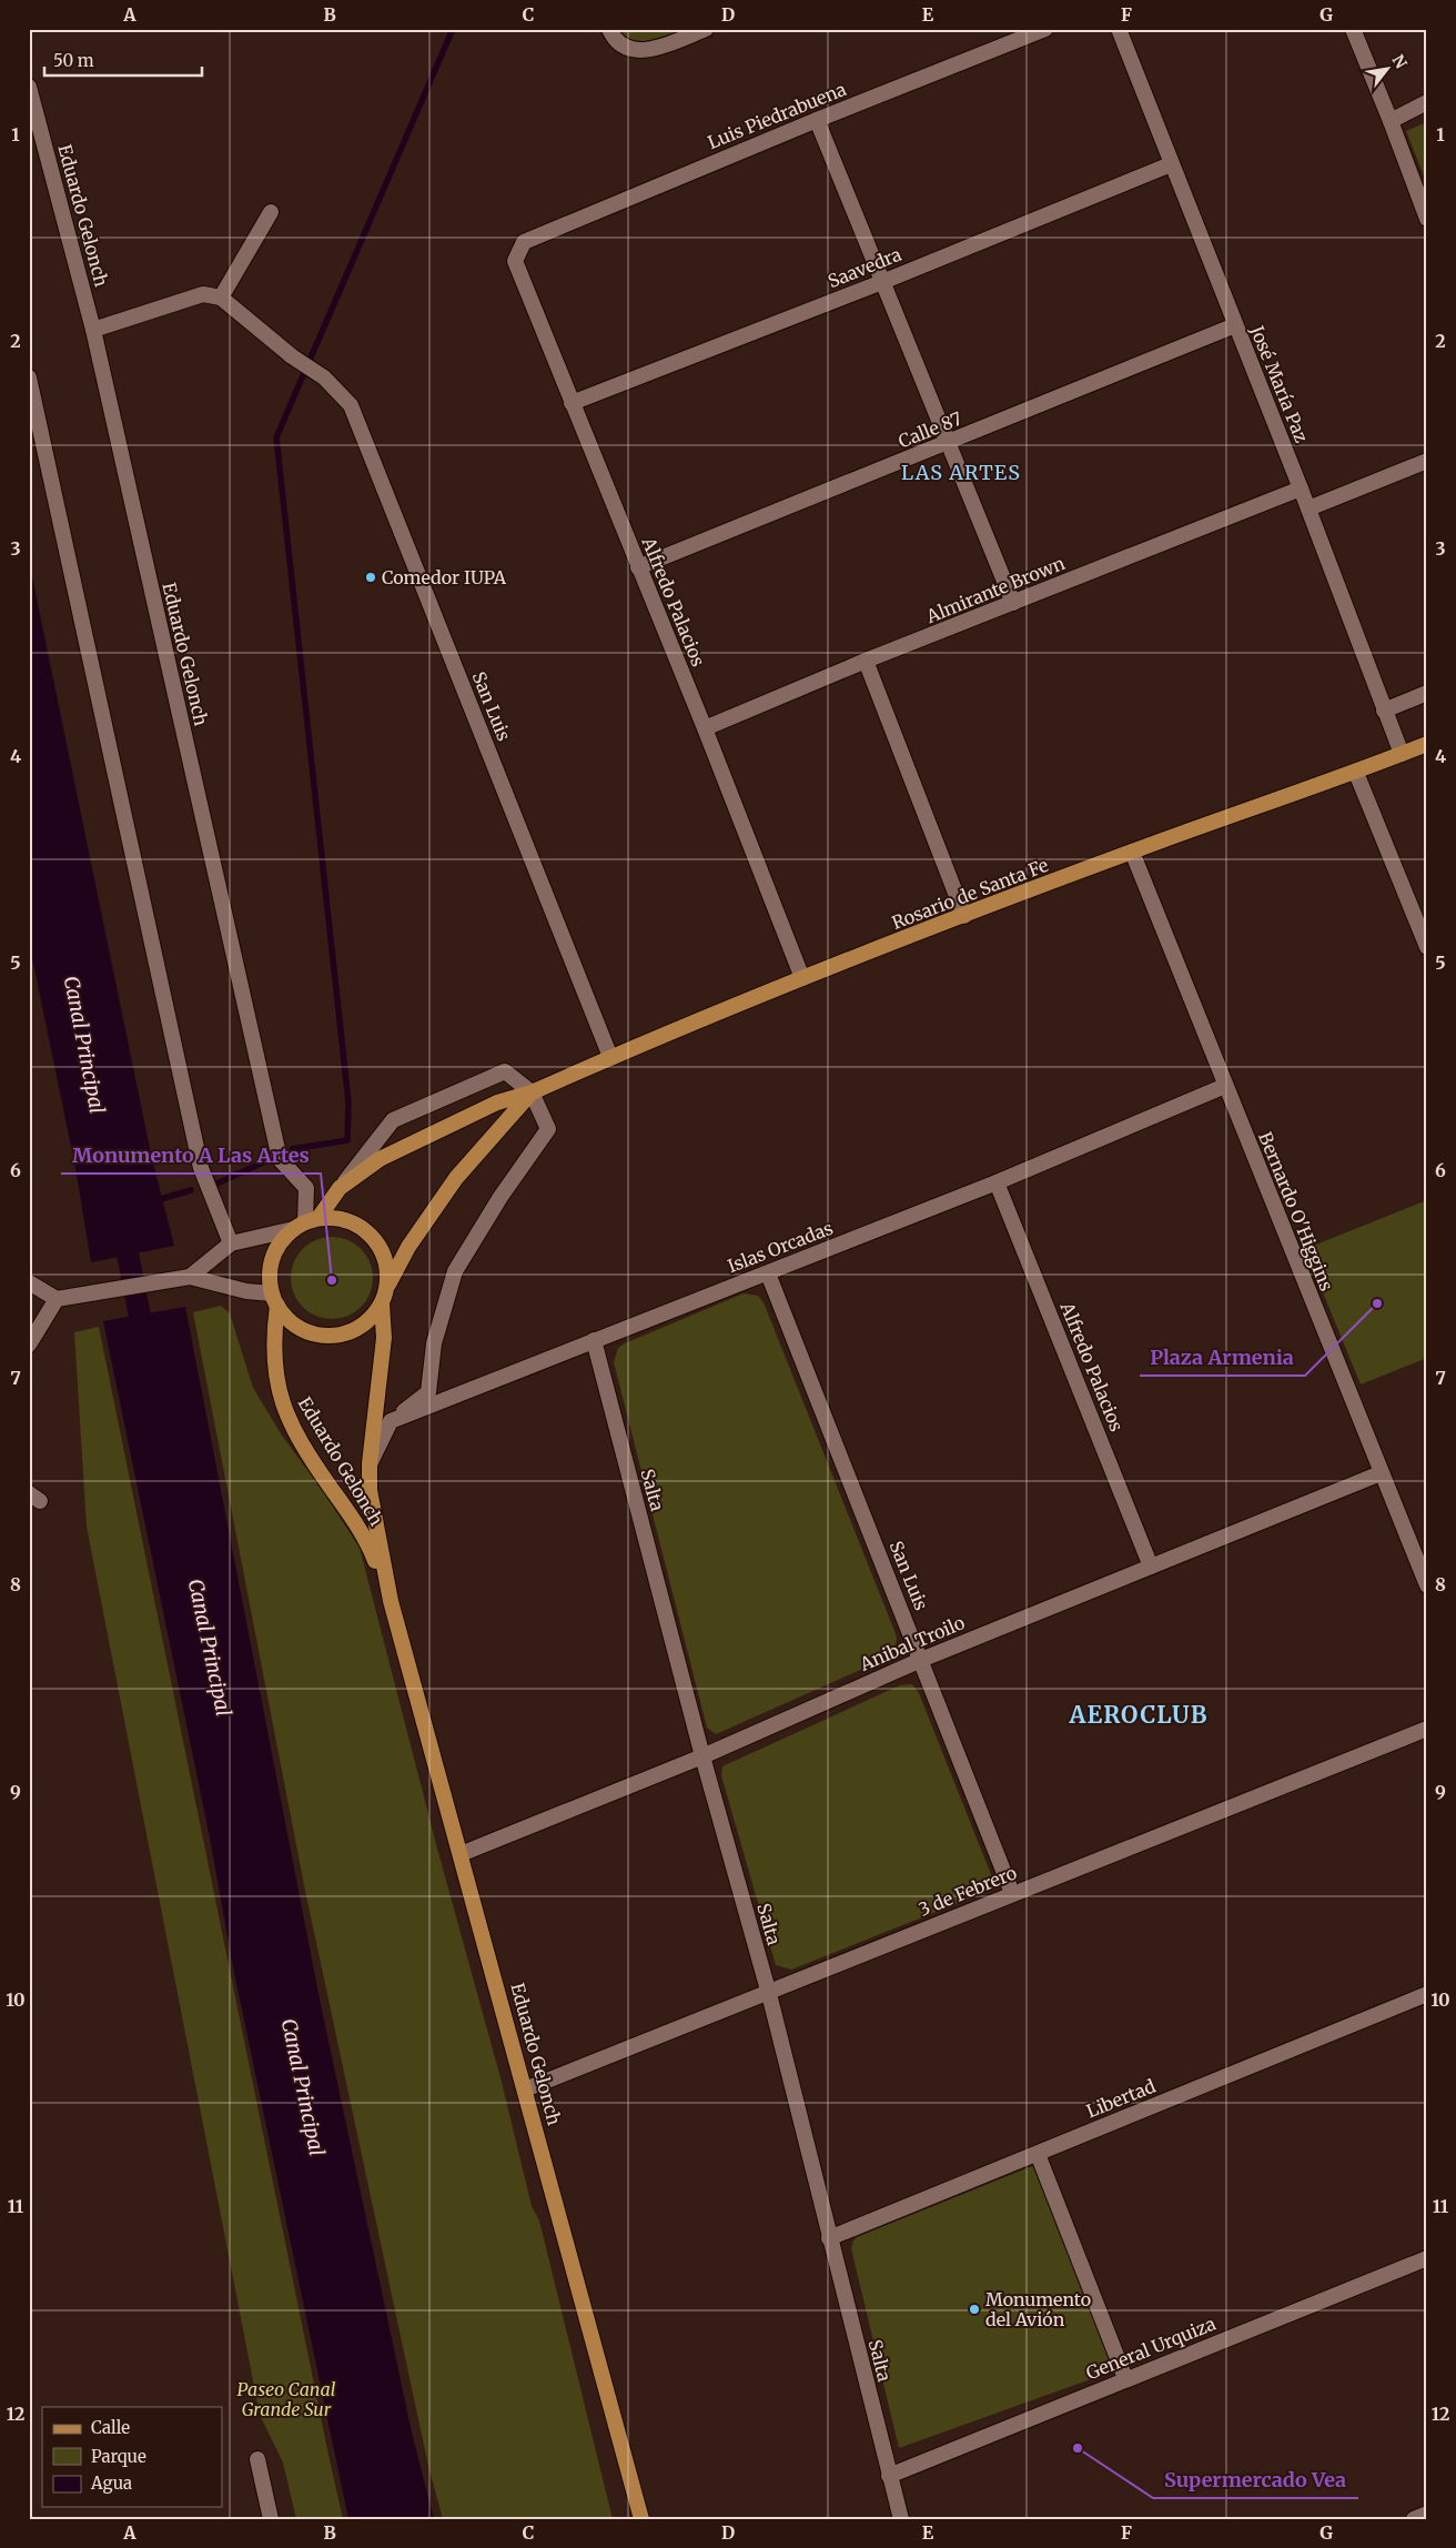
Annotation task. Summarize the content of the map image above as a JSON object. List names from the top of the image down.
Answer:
{
  "streets": {
    "main road": ["Eduardo Gelonch", "Rosario de Santa Fe"],
    "street": [
      "Luis Piedrabuena",
      "Saavedra",
      "José María Paz",
      "Calle 87",
      "Almirante Brown",
      "Alfredo Palacios",
      "San Luis",
      "Bernardo O'Higgins",
      "Islas Orcadas",
      "Salta",
      "Anibal Troilo",
      "3 de Febrero",
      "Libertad",
      "General Urquiza"
    ]
  },
  "crossings": [
    ["Luis Piedrabuena", "Alfredo Palacios"],
    ["Eduardo Gelonch", "Rosario de Santa Fe"],
    ["Eduardo Gelonch", "Anibal Troilo"],
    ["Eduardo Gelonch", "3 de Febrero"],
    ["Saavedra", "José María Paz"],
    ["Saavedra", "Alfredo Palacios"],
    ["José María Paz", "Calle 87"],
    ["José María Paz", "Almirante Brown"],
    ["José María Paz", "Rosario de Santa Fe"],
    ["Calle 87", "Alfredo Palacios"],
    ["Almirante Brown", "Alfredo Palacios"],
    ["Alfredo Palacios", "Rosario de Santa Fe"],
    ["Alfredo Palacios", "Islas Orcadas"],
    ["Alfredo Palacios", "Anibal Troilo"],
    ["San Luis", "Rosario de Santa Fe"],
    ["San Luis", "Islas Orcadas"],
    ["San Luis", "Anibal Troilo"],
    ["San Luis", "3 de Febrero"],
    ["Rosario de Santa Fe", "Bernardo O'Higgins"],
    ["Bernardo O'Higgins", "Islas Orcadas"],
    ["Bernardo O'Higgins", "Anibal Troilo"],
    ["Islas Orcadas", "Salta"],
    ["Salta", "Anibal Troilo"],
    ["Salta", "3 de Febrero"],
    ["Salta", "Libertad"],
    ["Salta", "General Urquiza"]
  ],
  "districts": ["LAS ARTES", "AEROCLUB"],
  "water": ["Canal Principal"],
  "parks": ["Paseo Canal Grande Sur"],
  "places": [
    "Comedor IUPA",
    "Monumento A Las Artes",
    "Plaza Armenia",
    "Monumento del Avión",
    "Supermercado Vea"
  ],
  "legend": ["Calle", "Parque", "Agua"],
  "scale_bar": "50 m",
  "north": "top right",
  "grid": {
    "columns": [
      "A",
      "B",
      "C",
      "D",
      "E",
      "F",
      "G"
    ],
    "rows": [
      "1",
      "2",
      "3",
      "4",
      "5",
      "6",
      "7",
      "8",
      "9",
      "10",
      "11",
      "12"
    ]
  }
}
